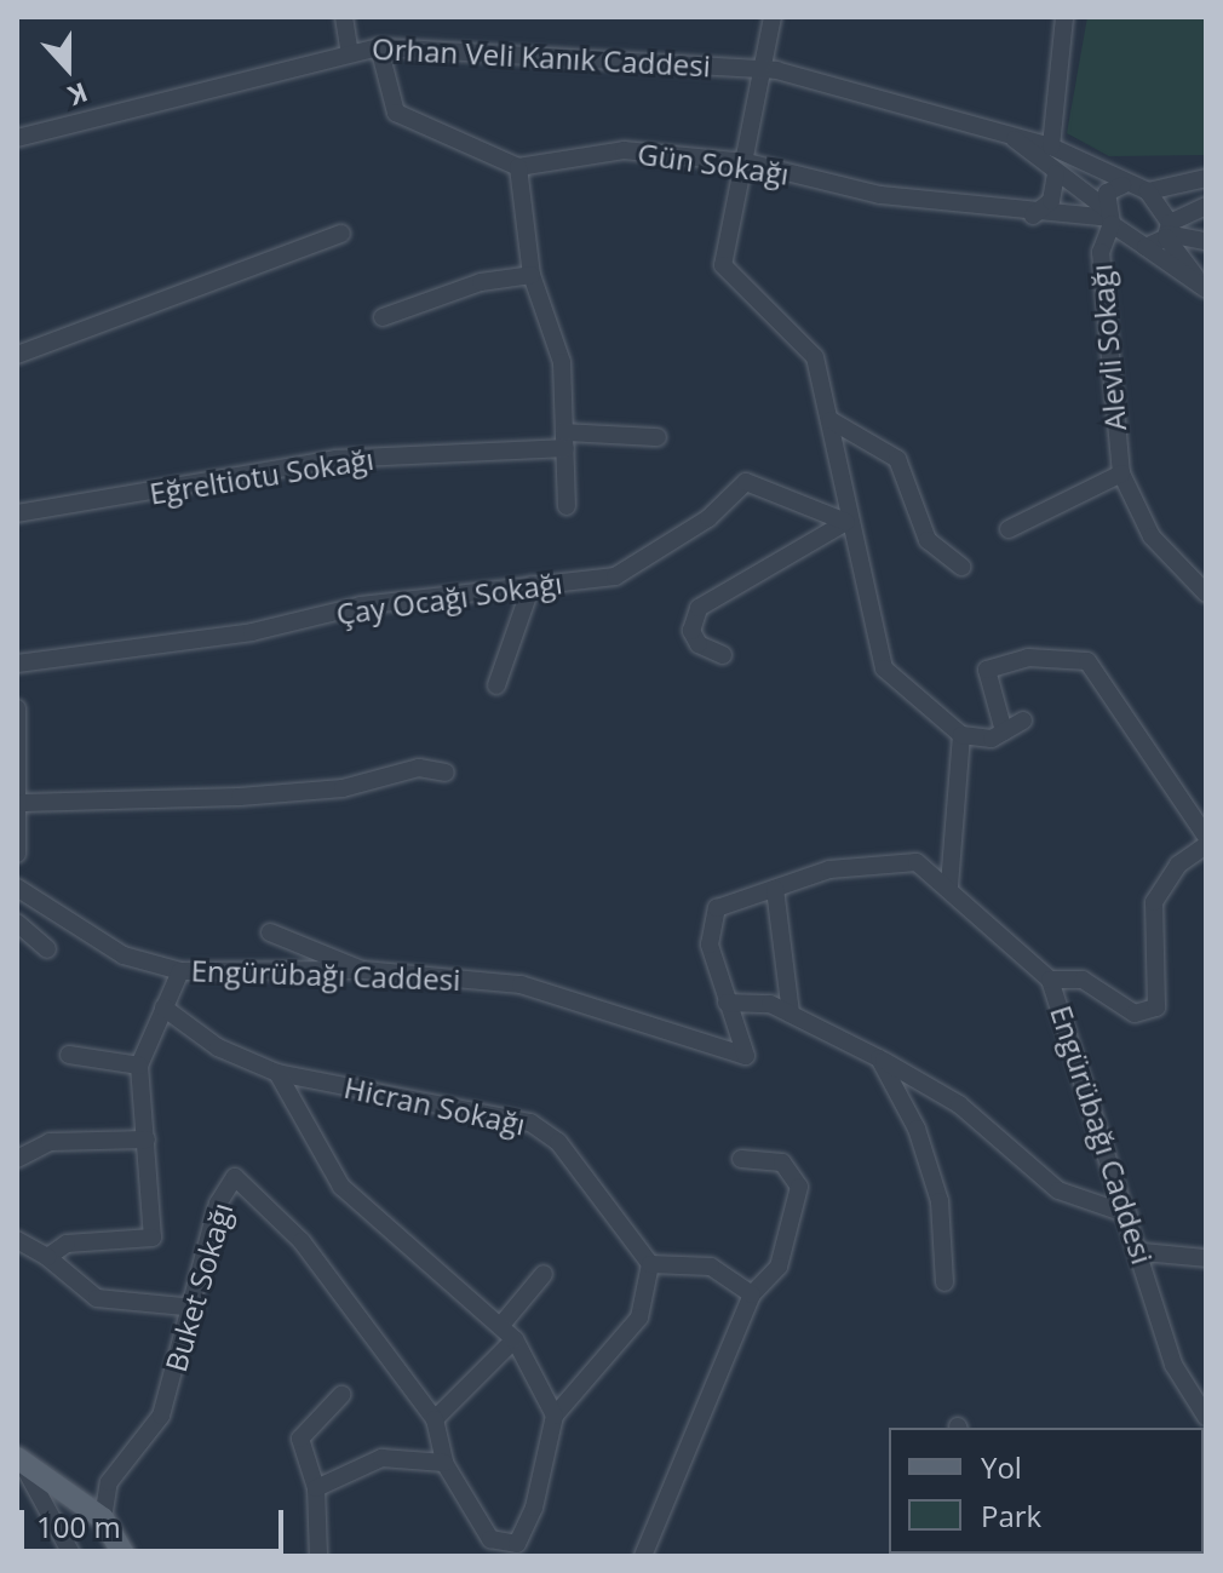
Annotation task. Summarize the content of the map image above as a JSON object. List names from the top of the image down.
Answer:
{
  "streets": {
    "street": [
      "Orhan Veli Kanık Caddesi",
      "Gün Sokağı",
      "Alevli Sokağı",
      "Eğreltiotu Sokağı",
      "Çay Ocağı Sokağı",
      "Engürübağı Caddesi",
      "Hicran Sokağı",
      "Buket Sokağı"
    ]
  },
  "crossings": [
    ["Gün Sokağı", "Alevli Sokağı"]
  ],
  "legend": ["Yol", "Park"],
  "scale_bar": "100 m",
  "north": "bottom"
}
